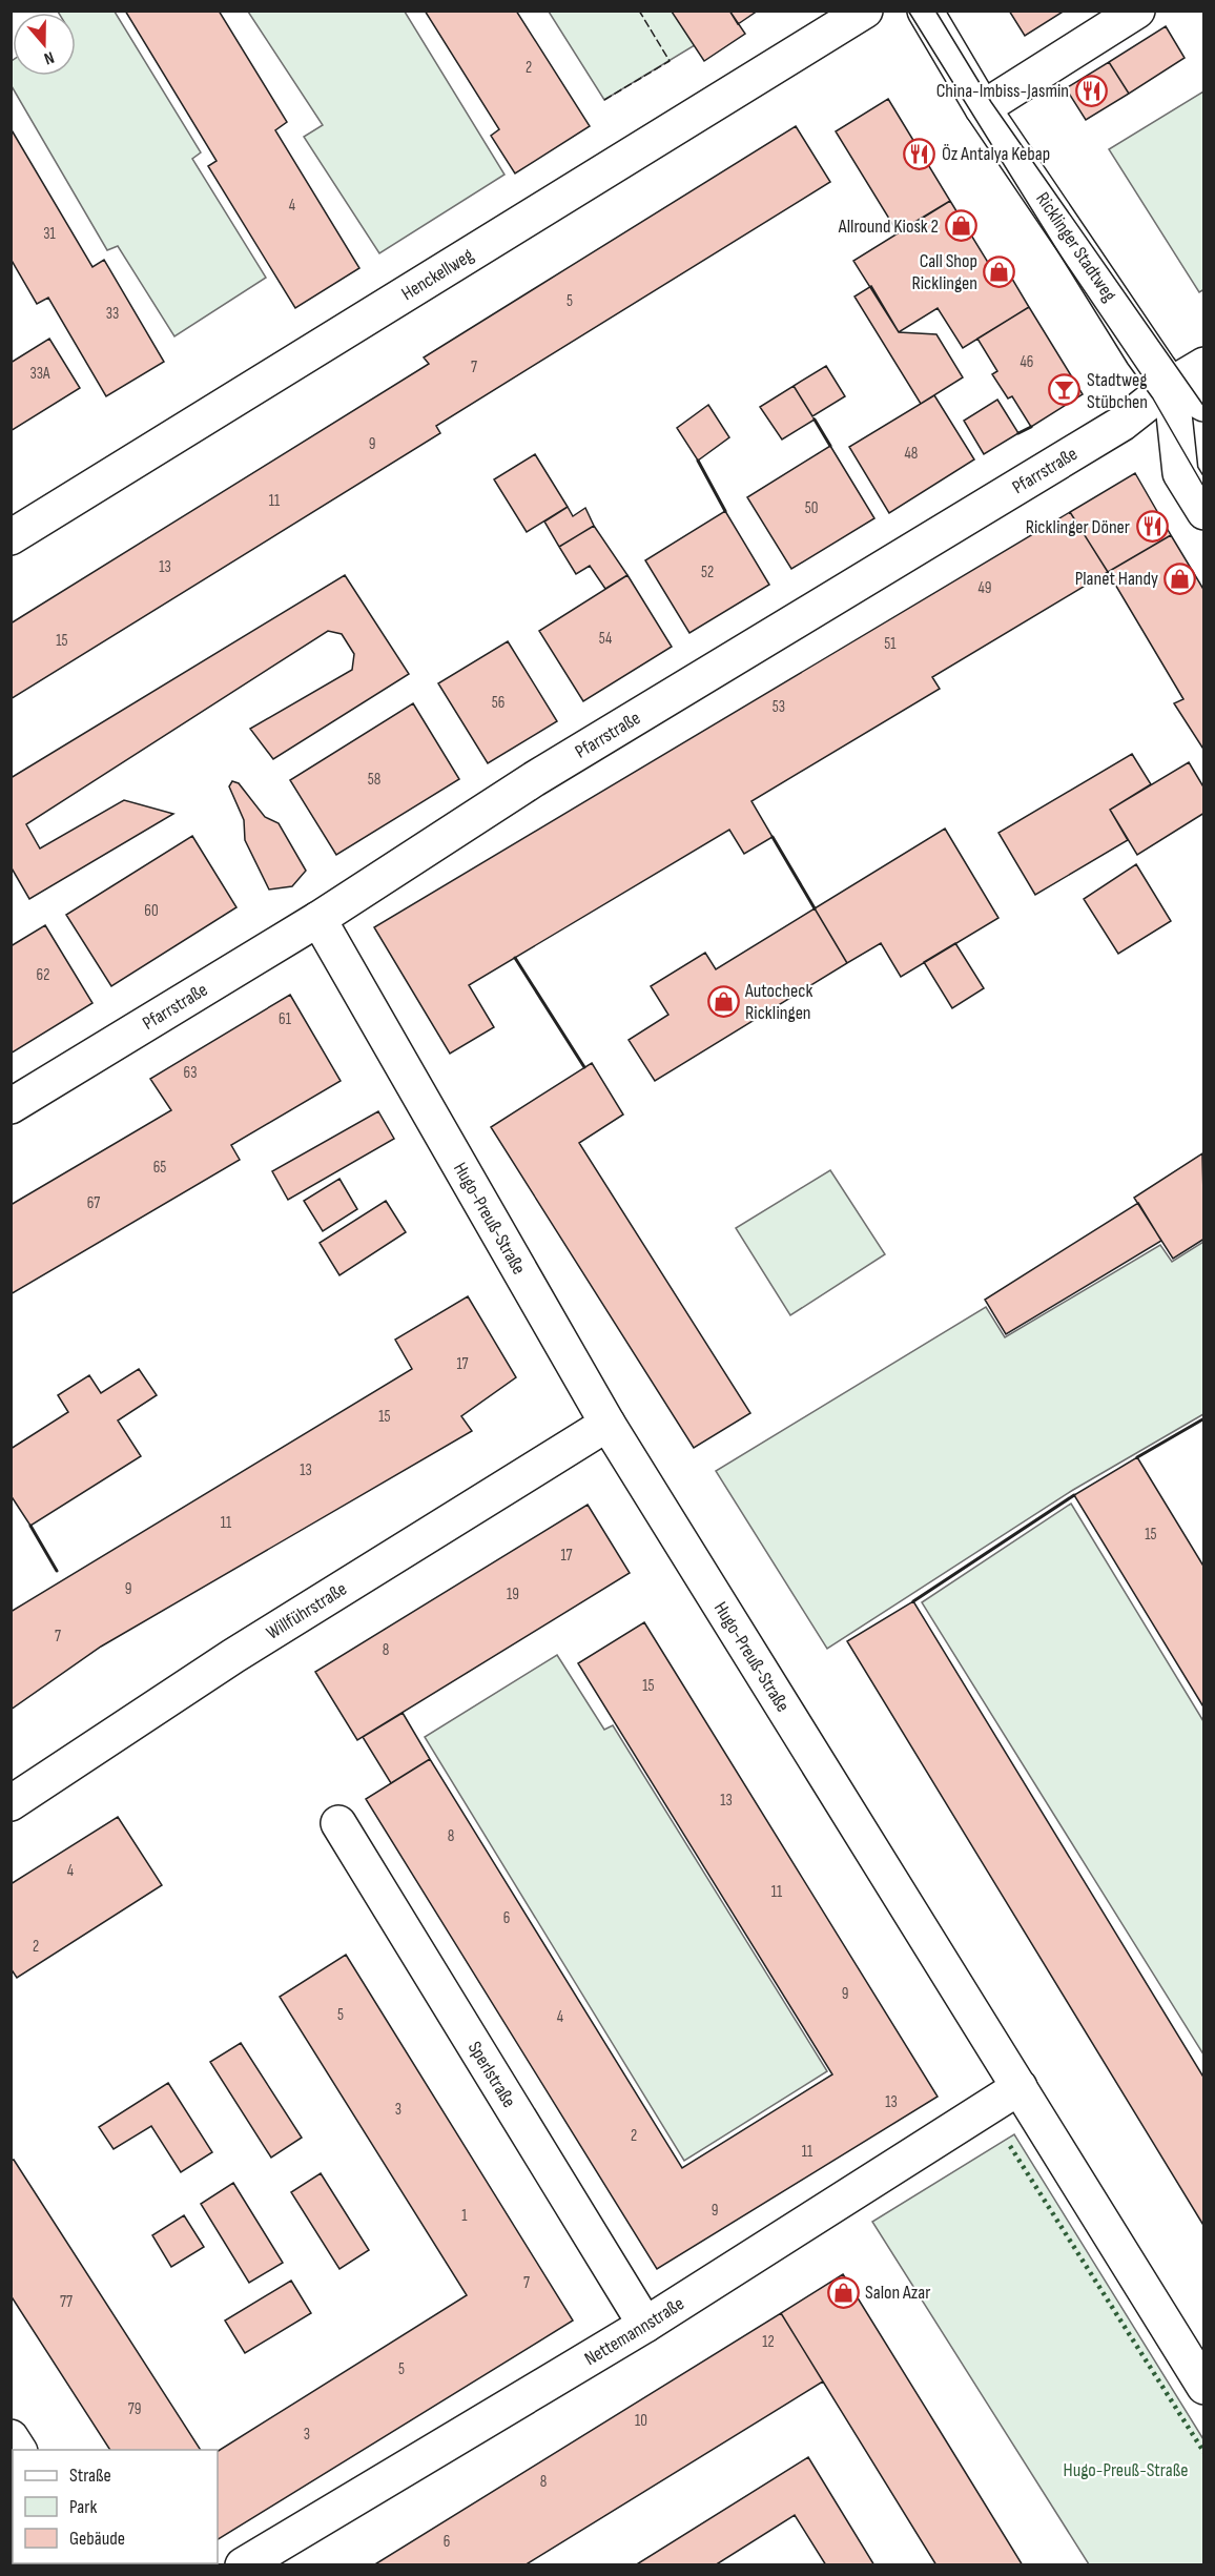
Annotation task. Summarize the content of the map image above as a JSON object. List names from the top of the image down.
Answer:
{
  "streets": {
    "street": [
      "Ricklinger Stadtweg",
      "Henckellweg",
      "Pfarrstraße",
      "Hugo-Preuß-Straße",
      "Willführstraße",
      "Sperlstraße",
      "Nettemannstraße"
    ]
  },
  "crossings": [
    ["Ricklinger Stadtweg", "Pfarrstraße"],
    ["Pfarrstraße", "Hugo-Preuß-Straße"],
    ["Hugo-Preuß-Straße", "Willführstraße"],
    ["Hugo-Preuß-Straße", "Nettemannstraße"],
    ["Sperlstraße", "Nettemannstraße"]
  ],
  "parks": ["Hugo-Preuß-Straße"],
  "places": {
    "restaurant": ["China-Imbiss-Jasmin", "Öz Antalya Kebap", "Ricklinger Döner"],
    "shop": [
      "Allround Kiosk 2",
      "Call Shop Ricklingen",
      "Planet Handy",
      "Autocheck Ricklingen",
      "Salon Azar"
    ],
    "bar": ["Stadtweg Stübchen"]
  },
  "house_numbers": [
    "2",
    "4",
    "31",
    "5",
    "33",
    "46",
    "7",
    "33A",
    "9",
    "48",
    "11",
    "50",
    "13",
    "52",
    "49",
    "54",
    "15",
    "51",
    "56",
    "53",
    "58",
    "60",
    "62",
    "61",
    "63",
    "65",
    "67",
    "17",
    "15",
    "13",
    "11",
    "15",
    "17",
    "9",
    "19",
    "7",
    "8",
    "15",
    "13",
    "8",
    "4",
    "11",
    "6",
    "2",
    "9",
    "5",
    "4",
    "13",
    "3",
    "2",
    "11",
    "9",
    "1",
    "7",
    "77",
    "12",
    "5",
    "79",
    "10",
    "3",
    "8",
    "6"
  ],
  "legend": ["Straße", "Park", "Gebäude"],
  "north": "bottom"
}
